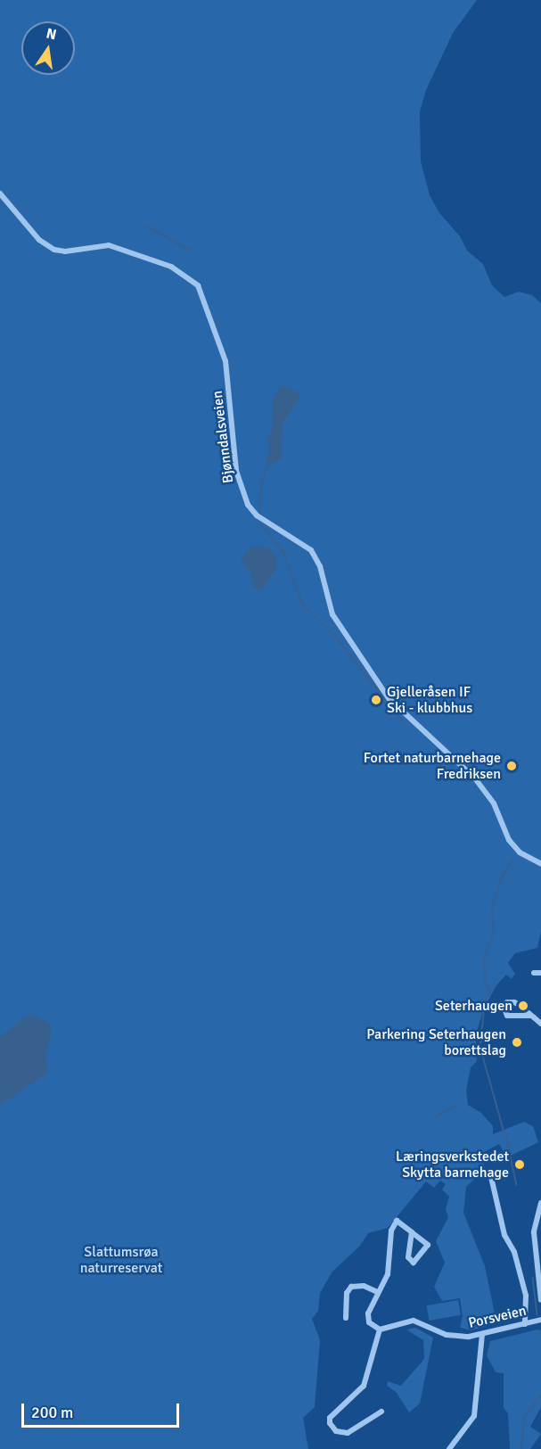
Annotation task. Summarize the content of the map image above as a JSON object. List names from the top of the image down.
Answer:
{
  "streets": {
    "street": ["Bjønndalsveien", "Porsveien"]
  },
  "parks": ["Slattumsrøa naturreservat"],
  "places": [
    "Gjelleråsen IF Ski - klubbhus",
    "Fortet naturbarnehage Fredriksen",
    "Seterhaugen",
    "Parkering Seterhaugen borettslag",
    "Læringsverkstedet Skytta barnehage"
  ],
  "scale_bar": "200 m",
  "north": "top"
}
